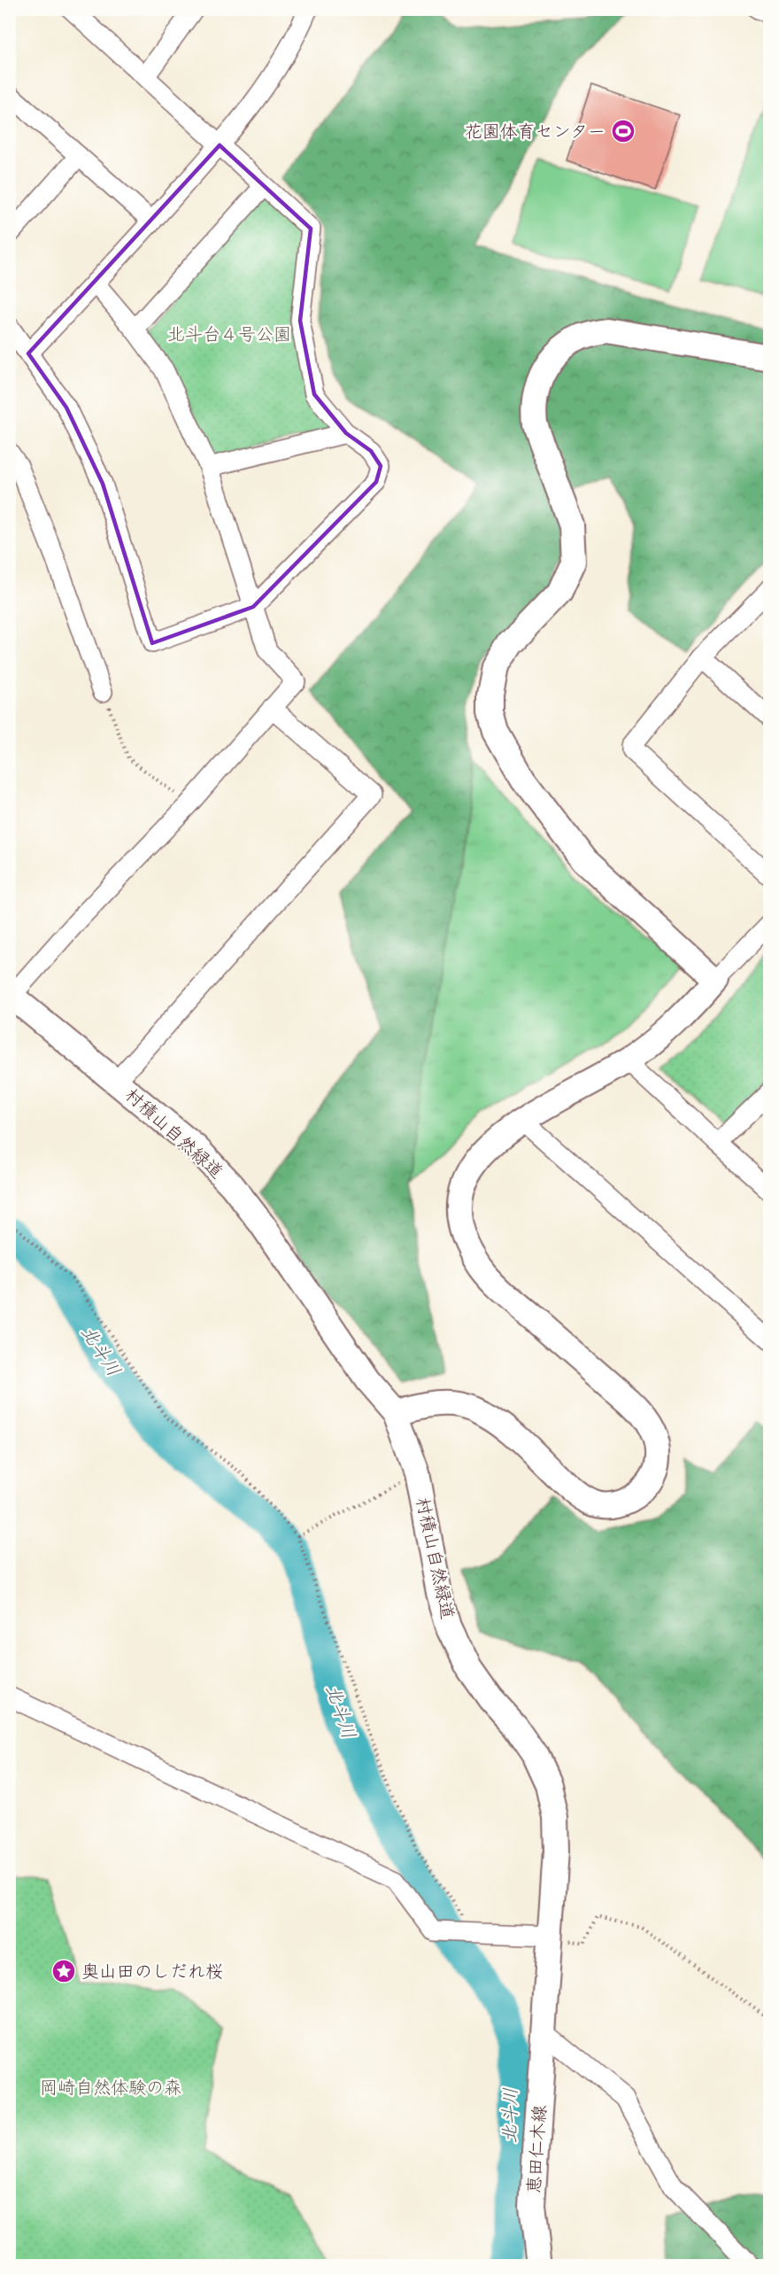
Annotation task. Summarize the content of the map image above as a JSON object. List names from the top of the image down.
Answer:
{
  "streets": {
    "street": ["村積山自然緑道", "恵田仁木線"]
  },
  "crossings": [
    ["村積山自然緑道", "恵田仁木線"]
  ],
  "water": ["北斗川"],
  "parks": ["北斗台４号公園", "岡崎自然体験の森"],
  "places": {
    "sports": ["花園体育センター"],
    "place": ["奥山田のしだれ桜"]
  }
}
